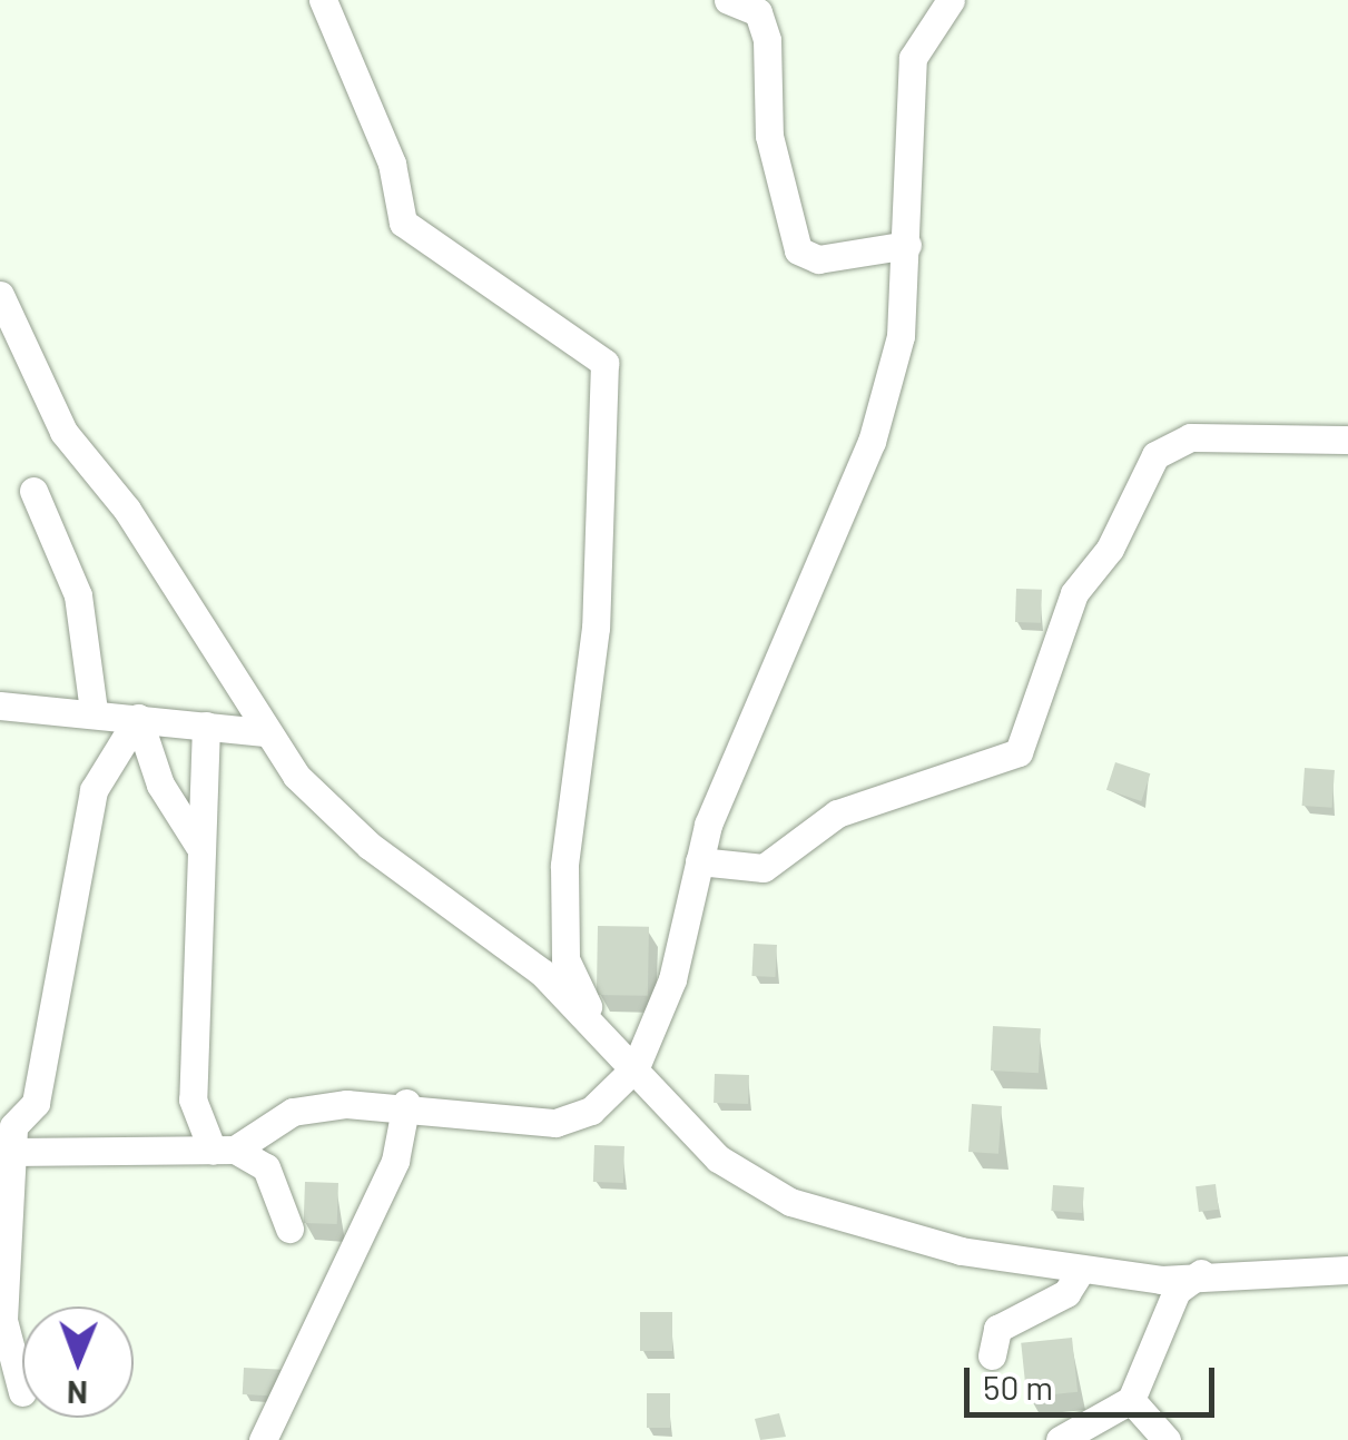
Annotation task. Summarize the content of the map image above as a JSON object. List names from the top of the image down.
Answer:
{
  "scale_bar": "50 m",
  "north": "bottom"
}
